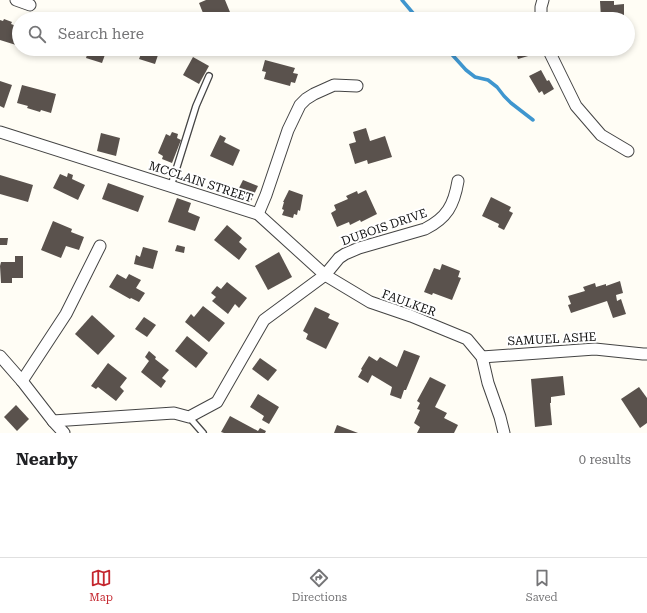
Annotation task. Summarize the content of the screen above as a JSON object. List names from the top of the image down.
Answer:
{
  "streets": {
    "street": [
      "MCCLAIN STREET",
      "DUBOIS DRIVE",
      "FAULKER",
      "SAMUEL ASHE"
    ]
  },
  "crossings": [
    ["MCCLAIN STREET", "DUBOIS DRIVE"],
    ["MCCLAIN STREET", "FAULKER"],
    ["DUBOIS DRIVE", "FAULKER"],
    ["FAULKER", "SAMUEL ASHE"]
  ],
  "page": {
    "search": "Search here",
    "heading": ["Nearby", "0 results"],
    "nav": ["Map", "Directions", "Saved"]
  }
}
